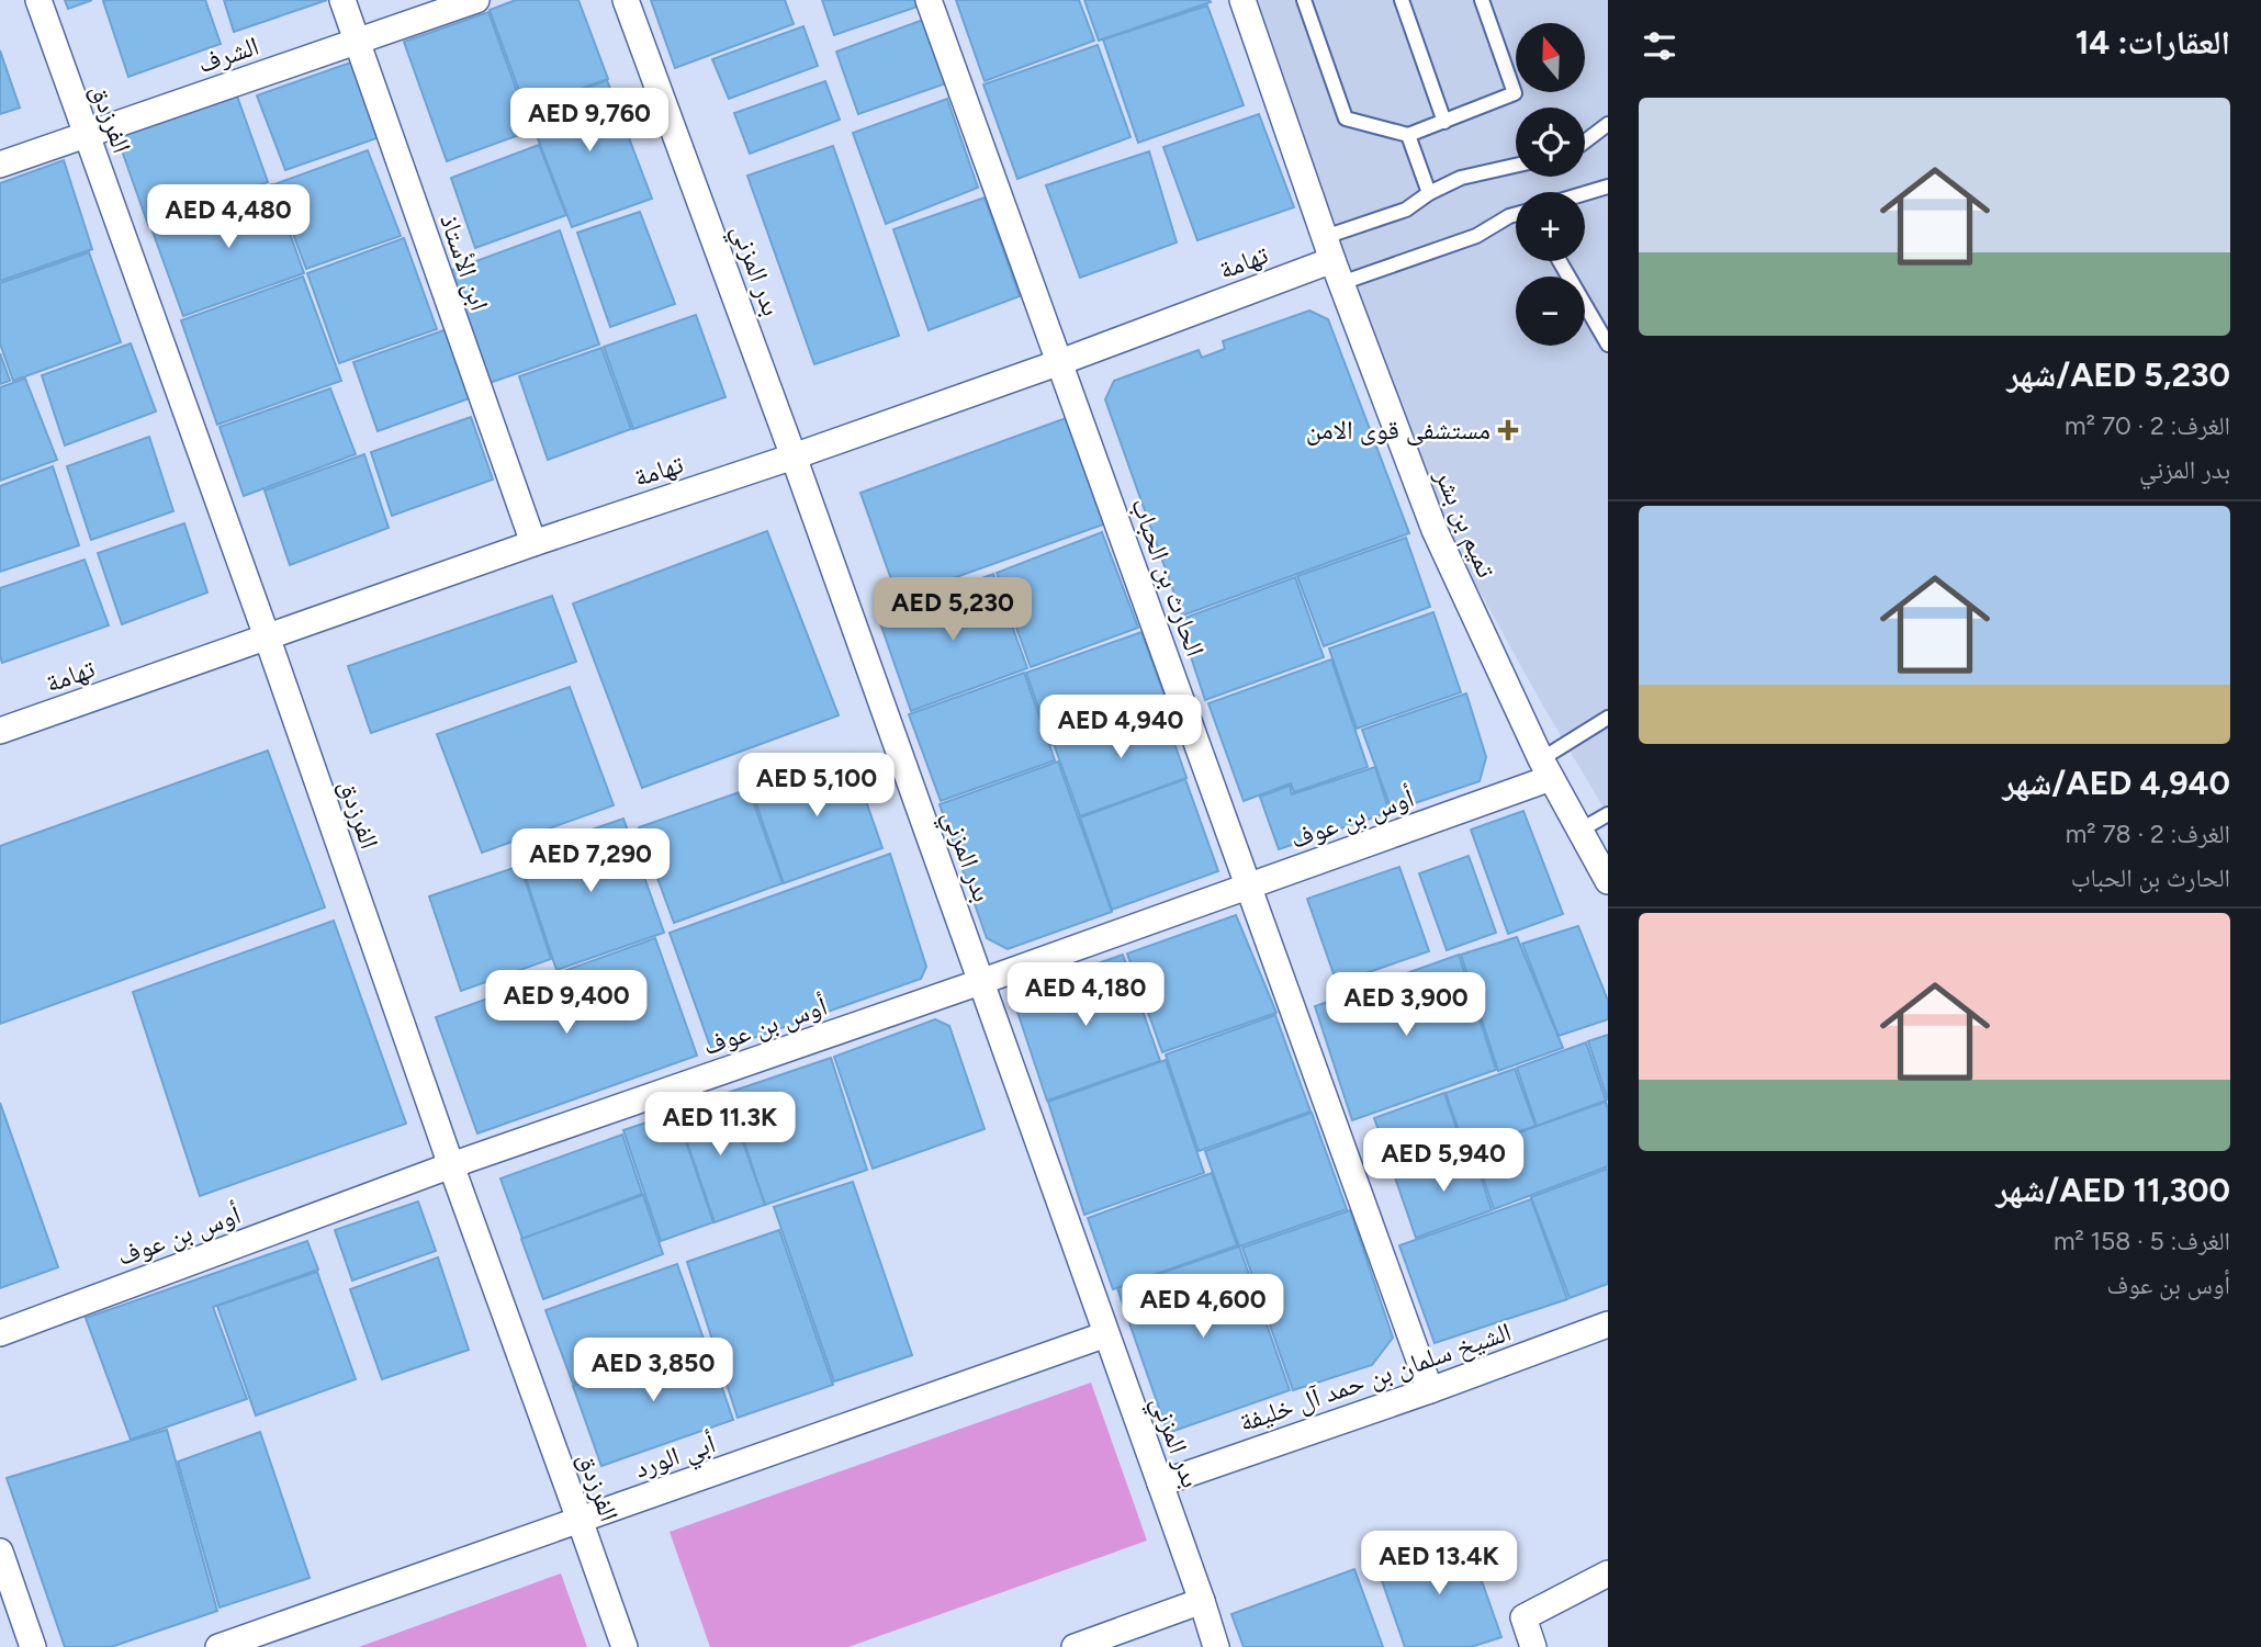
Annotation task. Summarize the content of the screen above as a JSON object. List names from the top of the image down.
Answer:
{
  "streets": {
    "street": [
      "الشرف",
      "الفرزدق",
      "ابن الأستاذ",
      "تهامة",
      "بدر المزني",
      "تميم بن بشر",
      "الحارث بن الحباب",
      "أوس بن عوف",
      "الشيخ سلمان بن حمد آل خليفة",
      "أبي الورد"
    ]
  },
  "crossings": [
    ["الشرف", "الفرزدق"],
    ["الشرف", "ابن الأستاذ"],
    ["الفرزدق", "تهامة"],
    ["الفرزدق", "أوس بن عوف"],
    ["الفرزدق", "أبي الورد"],
    ["ابن الأستاذ", "تهامة"],
    ["تهامة", "بدر المزني"],
    ["تهامة", "تميم بن بشر"],
    ["تهامة", "الحارث بن الحباب"],
    ["بدر المزني", "أوس بن عوف"],
    ["بدر المزني", "الشيخ سلمان بن حمد آل خليفة"],
    ["بدر المزني", "أبي الورد"],
    ["تميم بن بشر", "أوس بن عوف"],
    ["الحارث بن الحباب", "أوس بن عوف"],
    ["الحارث بن الحباب", "الشيخ سلمان بن حمد آل خليفة"]
  ],
  "places": {
    "health": ["مستشفى قوى الامن"]
  },
  "north": "top",
  "page": {
    "heading": "العقارات: 14",
    "map_buttons": ["+", "−"],
    "price": [
      "AED 9,760",
      "AED 4,480",
      "AED 5,230",
      "AED 4,940",
      "AED 5,100",
      "AED 7,290",
      "AED 4,180",
      "AED 9,400",
      "AED 3,900",
      "AED 11.3K",
      "AED 5,940",
      "AED 4,600",
      "AED 3,850",
      "AED 13.4K"
    ],
    "list": [
      {
        "name": "AED 5,230/شهر",
        "note": "الغرف: 2 · 70 m² · بدر المزني"
      },
      {
        "name": "AED 4,940/شهر",
        "note": "الغرف: 2 · 78 m² · الحارث بن الحباب"
      },
      {
        "name": "AED 11,300/شهر",
        "note": "الغرف: 5 · 158 m² · أوس بن عوف"
      }
    ]
  }
}
